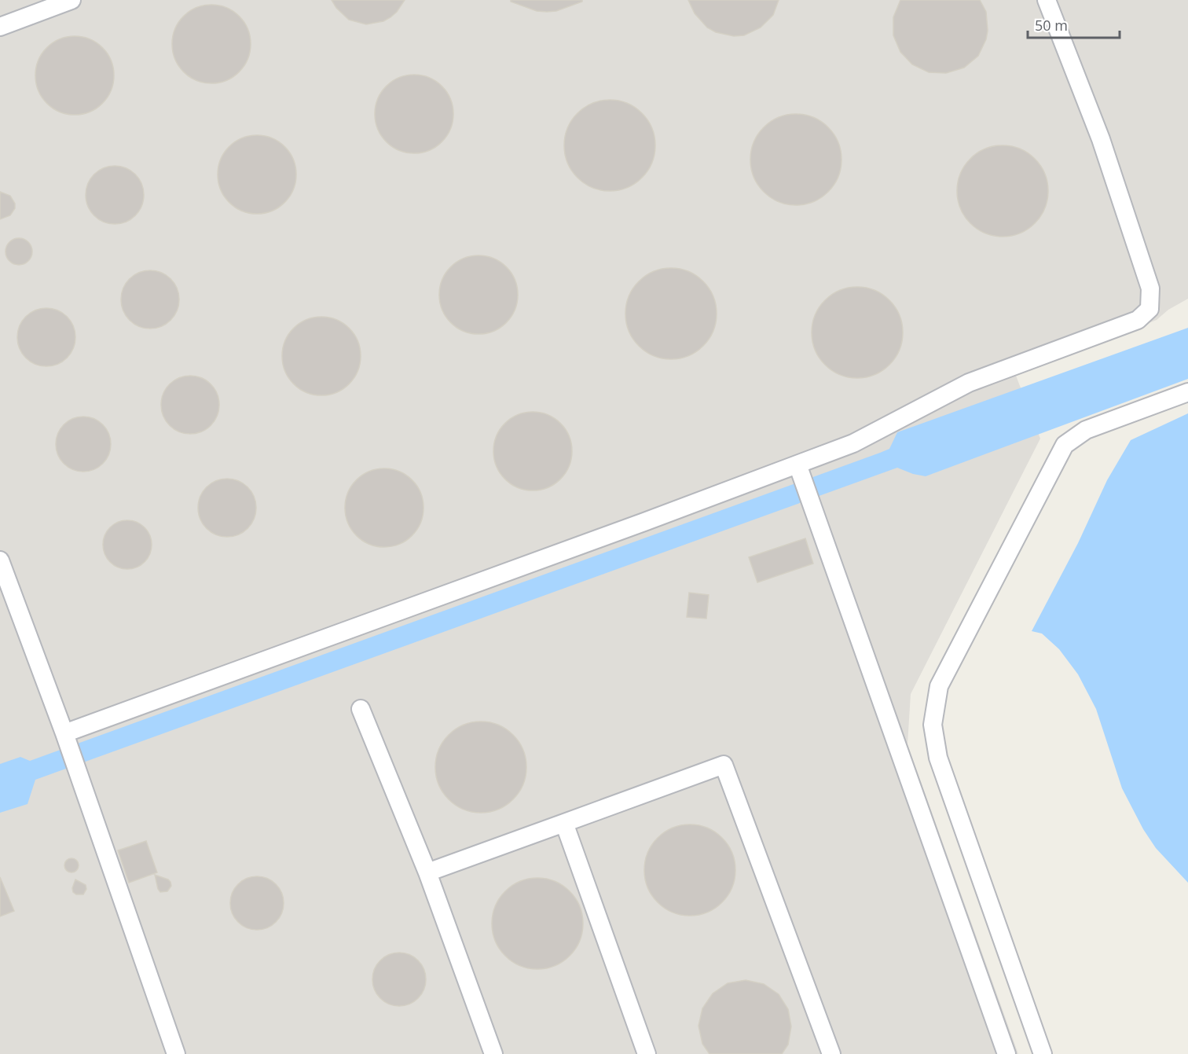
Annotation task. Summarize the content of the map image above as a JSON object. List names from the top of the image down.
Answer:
{
  "scale_bar": "50 m"
}
